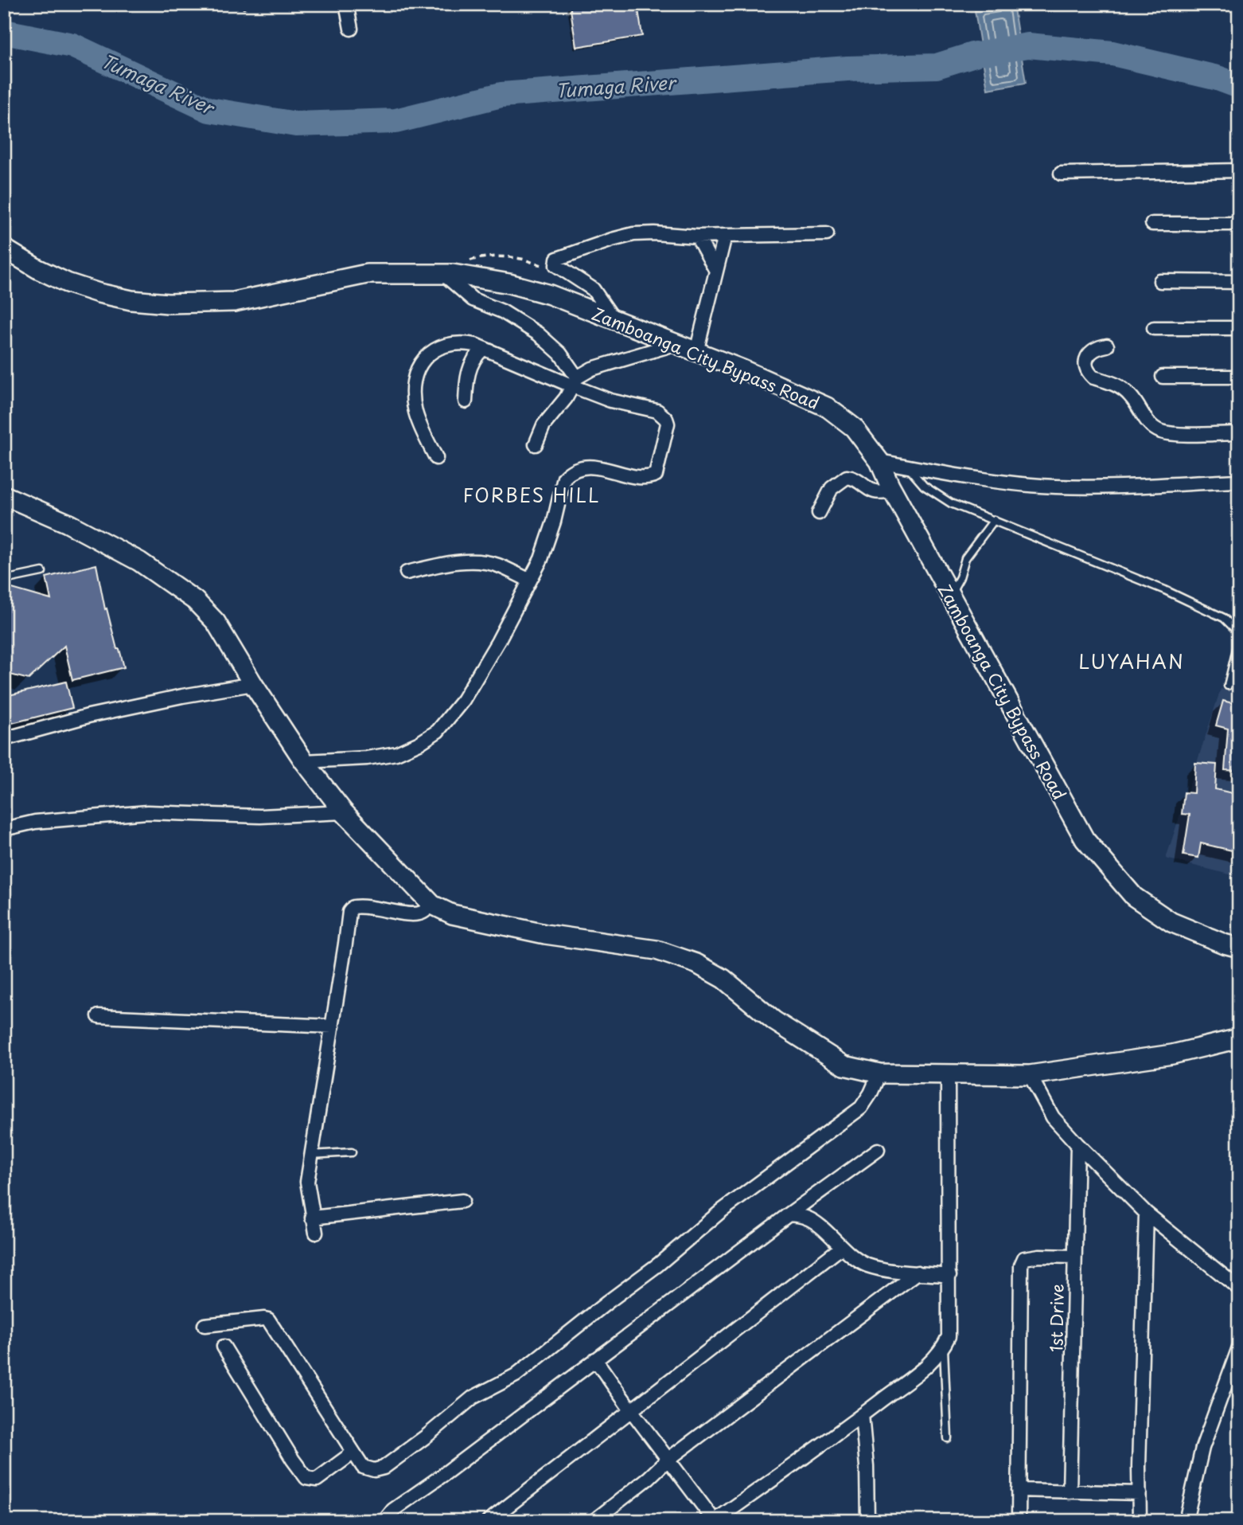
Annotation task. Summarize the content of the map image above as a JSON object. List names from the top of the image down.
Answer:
{
  "streets": {
    "main road": ["Zamboanga City Bypass Road"],
    "street": ["1st Drive"]
  },
  "districts": ["FORBES HILL", "LUYAHAN"],
  "water": ["Tumaga River"]
}
